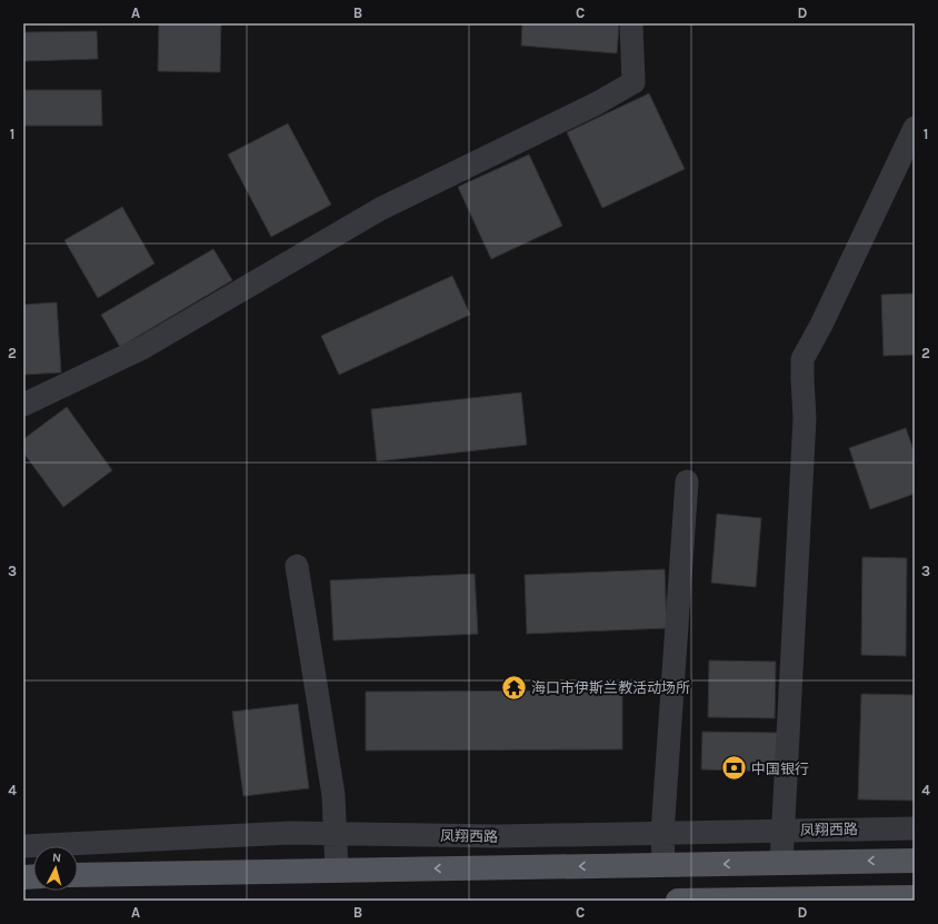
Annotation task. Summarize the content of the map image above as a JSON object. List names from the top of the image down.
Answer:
{
  "streets": {
    "street": ["凤翔西路"]
  },
  "places": {
    "temple": ["海口市伊斯兰教活动场所"],
    "bank": ["中国银行"]
  },
  "north": "top",
  "grid": {
    "columns": [
      "A",
      "B",
      "C",
      "D"
    ],
    "rows": [
      "1",
      "2",
      "3",
      "4"
    ]
  }
}
